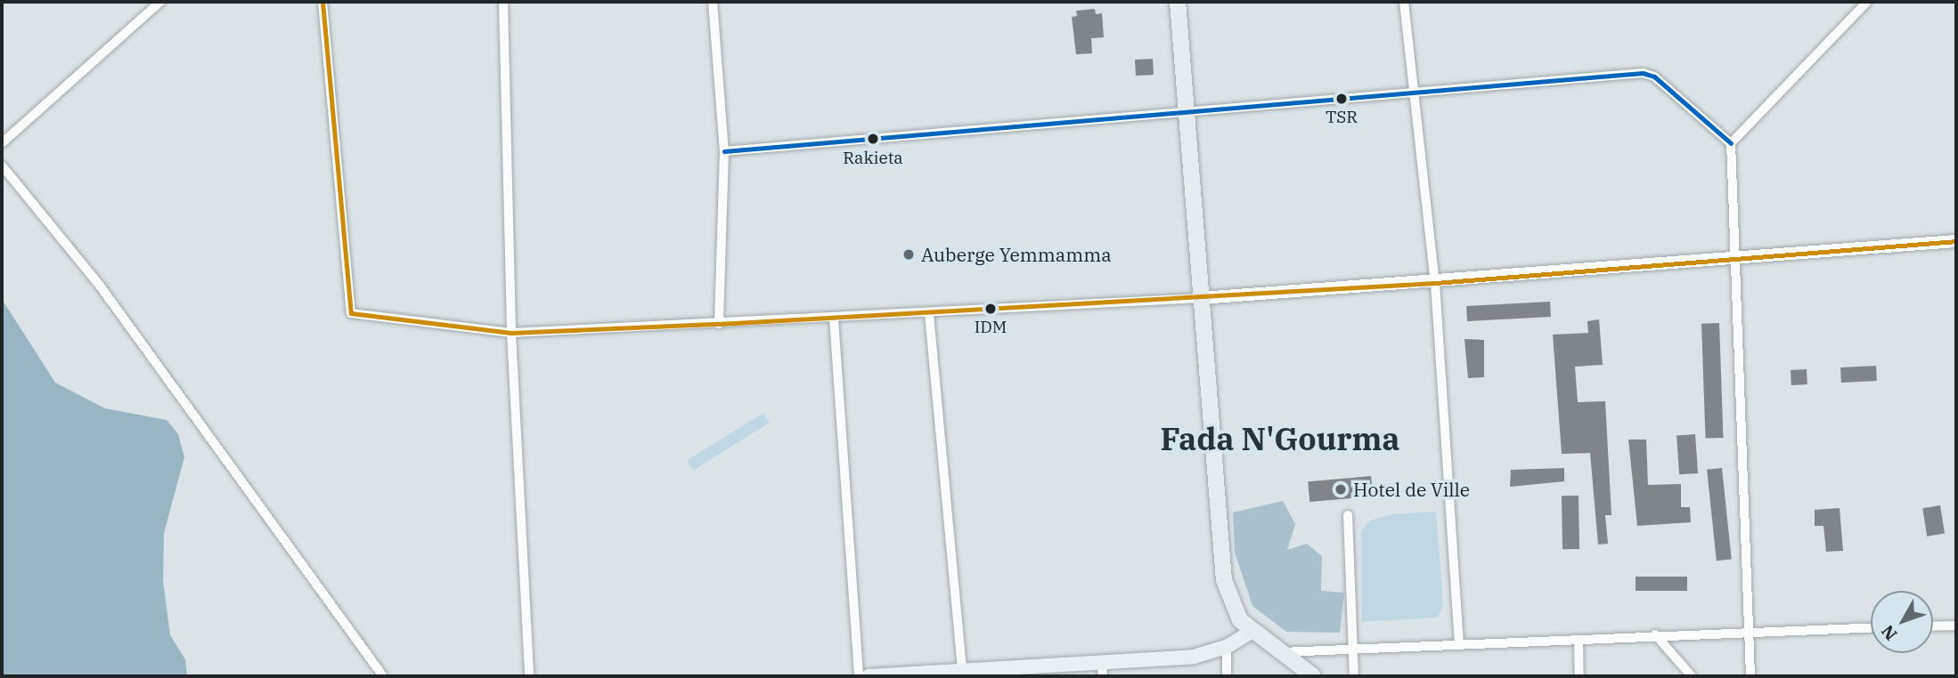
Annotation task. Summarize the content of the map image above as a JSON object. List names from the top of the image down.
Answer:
{
  "districts": ["Fada N'Gourma"],
  "places": [
    "TSR",
    "Rakieta",
    "Auberge Yemmamma",
    "IDM",
    "Hotel de Ville"
  ],
  "north": "bottom left"
}
